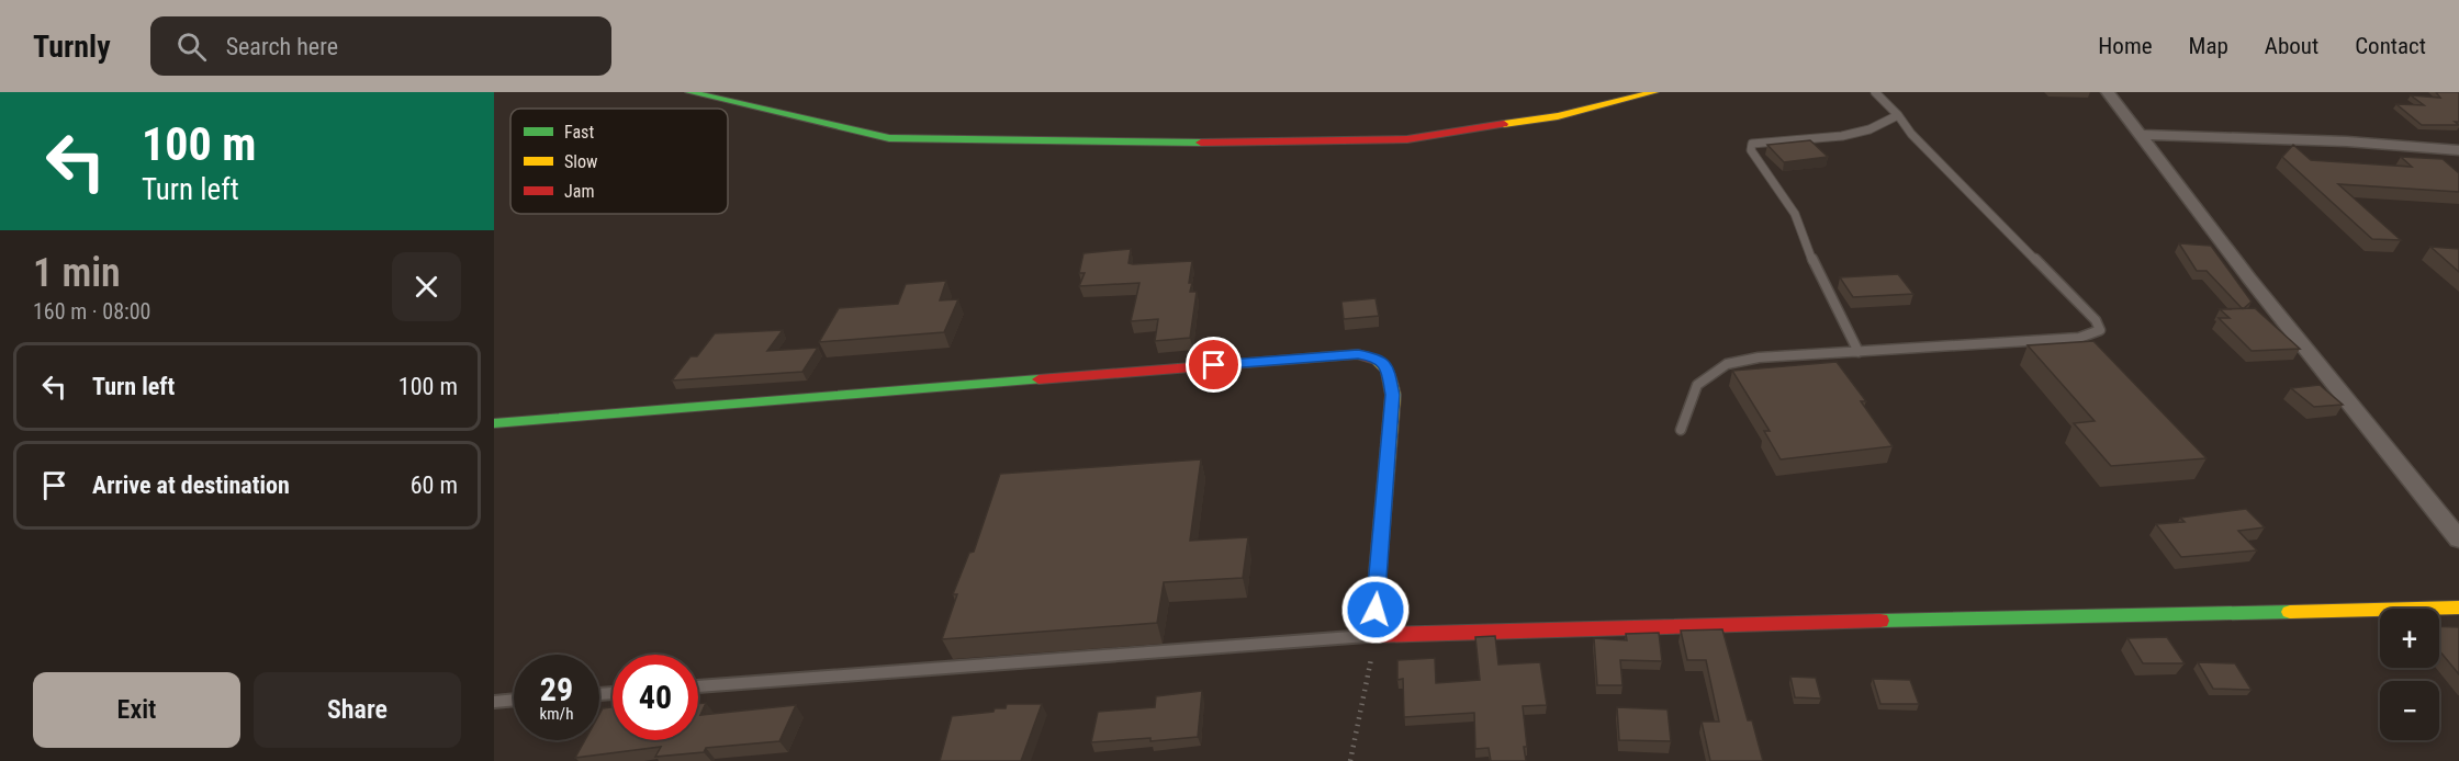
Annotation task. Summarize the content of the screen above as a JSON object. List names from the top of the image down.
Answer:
{
  "legend": ["Fast", "Slow", "Jam"],
  "page": {
    "header": "Turnly",
    "search": "Search here",
    "nav": [
      "Home",
      "Map",
      "About",
      "Contact"
    ],
    "turn": ["100 m", "Turn left"],
    "heading": ["1 min", "160 m · 08:00"],
    "list": [
      {
        "name": "Turn left",
        "value": "100 m"
      },
      {
        "name": "Arrive at destination",
        "value": "60 m"
      }
    ],
    "map_buttons": ["+", "−"],
    "speed": "29 km/h",
    "limit": "40",
    "buttons": ["Exit", "Share"]
  }
}
